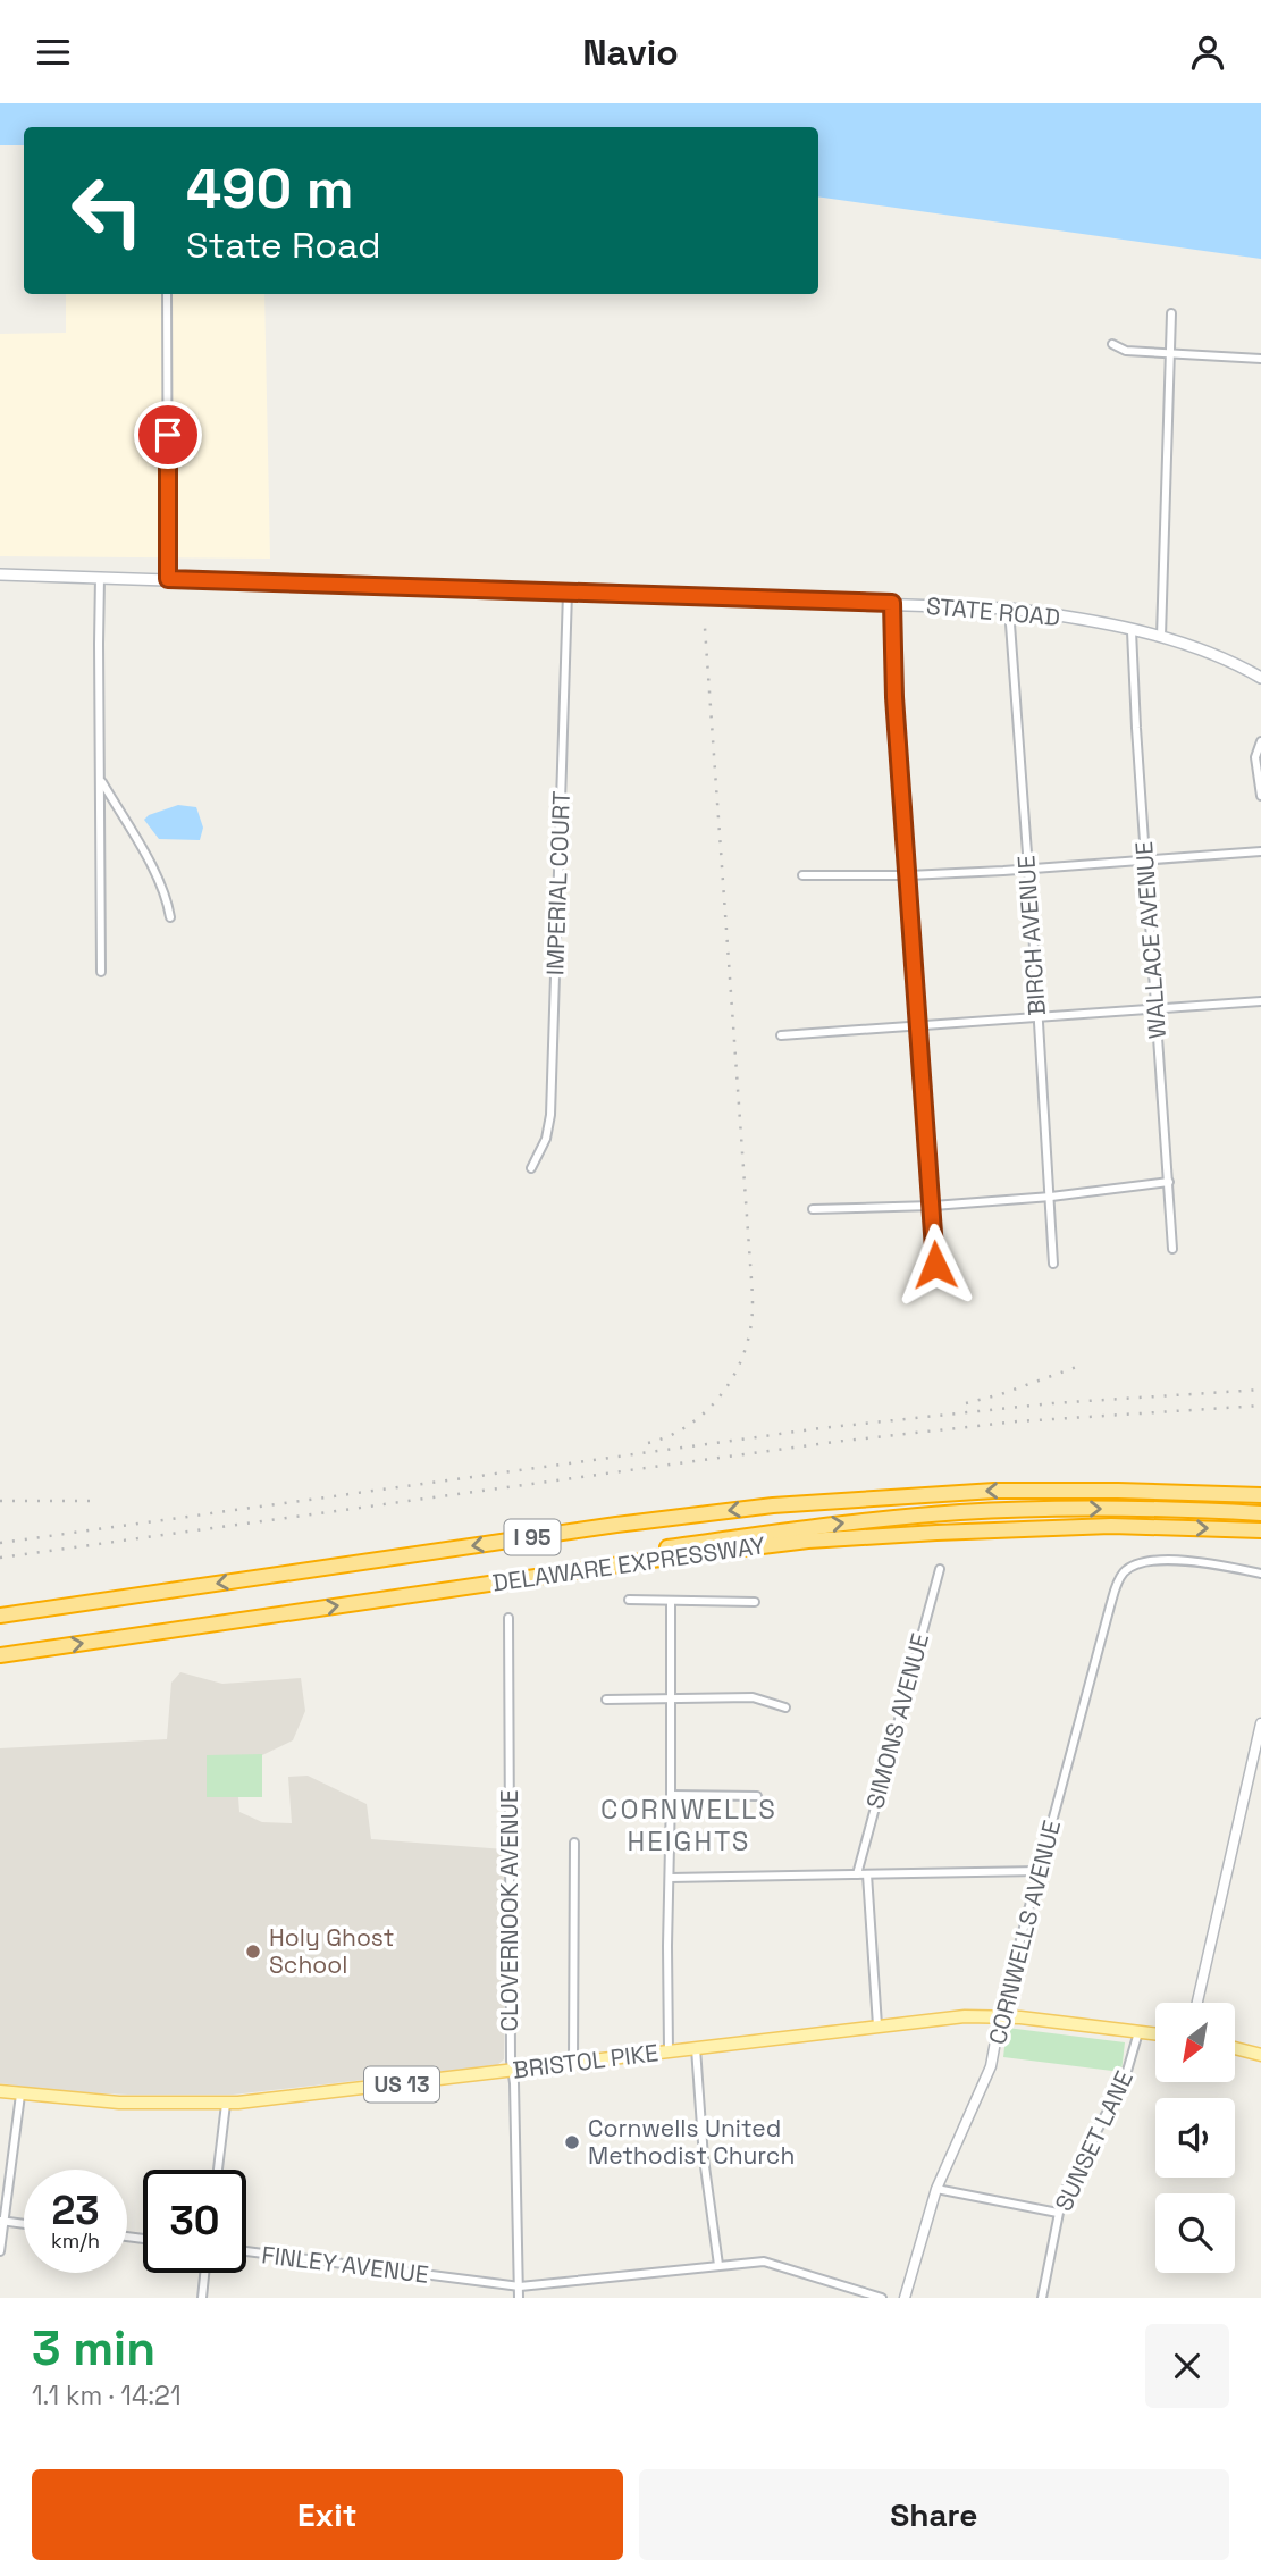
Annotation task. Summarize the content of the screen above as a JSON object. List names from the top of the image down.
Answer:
{
  "streets": {
    "highway": ["I 95", "DELAWARE EXPRESSWAY"],
    "main road": ["STATE ROAD", "BRISTOL PIKE", "US 13"],
    "street": [
      "IMPERIAL COURT",
      "BIRCH AVENUE",
      "WALLACE AVENUE",
      "SIMONS AVENUE",
      "CLOVERNOOK AVENUE",
      "CORNWELLS AVENUE",
      "SUNSET LANE",
      "FINLEY AVENUE"
    ]
  },
  "crossings": [
    ["STATE ROAD", "IMPERIAL COURT"],
    ["STATE ROAD", "BIRCH AVENUE"],
    ["STATE ROAD", "WALLACE AVENUE"],
    ["CLOVERNOOK AVENUE", "BRISTOL PIKE"],
    ["CLOVERNOOK AVENUE", "FINLEY AVENUE"],
    ["CORNWELLS AVENUE", "BRISTOL PIKE"],
    ["BRISTOL PIKE", "SUNSET LANE"]
  ],
  "districts": ["CORNWELLS HEIGHTS"],
  "places": ["Holy Ghost School", "Cornwells United Methodist Church"],
  "north": "bottom left",
  "page": {
    "header": "Navio",
    "turn": ["490 m", "State Road"],
    "speed": "23 km/h",
    "limit": "30",
    "heading": ["3 min", "1.1 km · 14:21"],
    "buttons": ["Exit", "Share"]
  }
}
